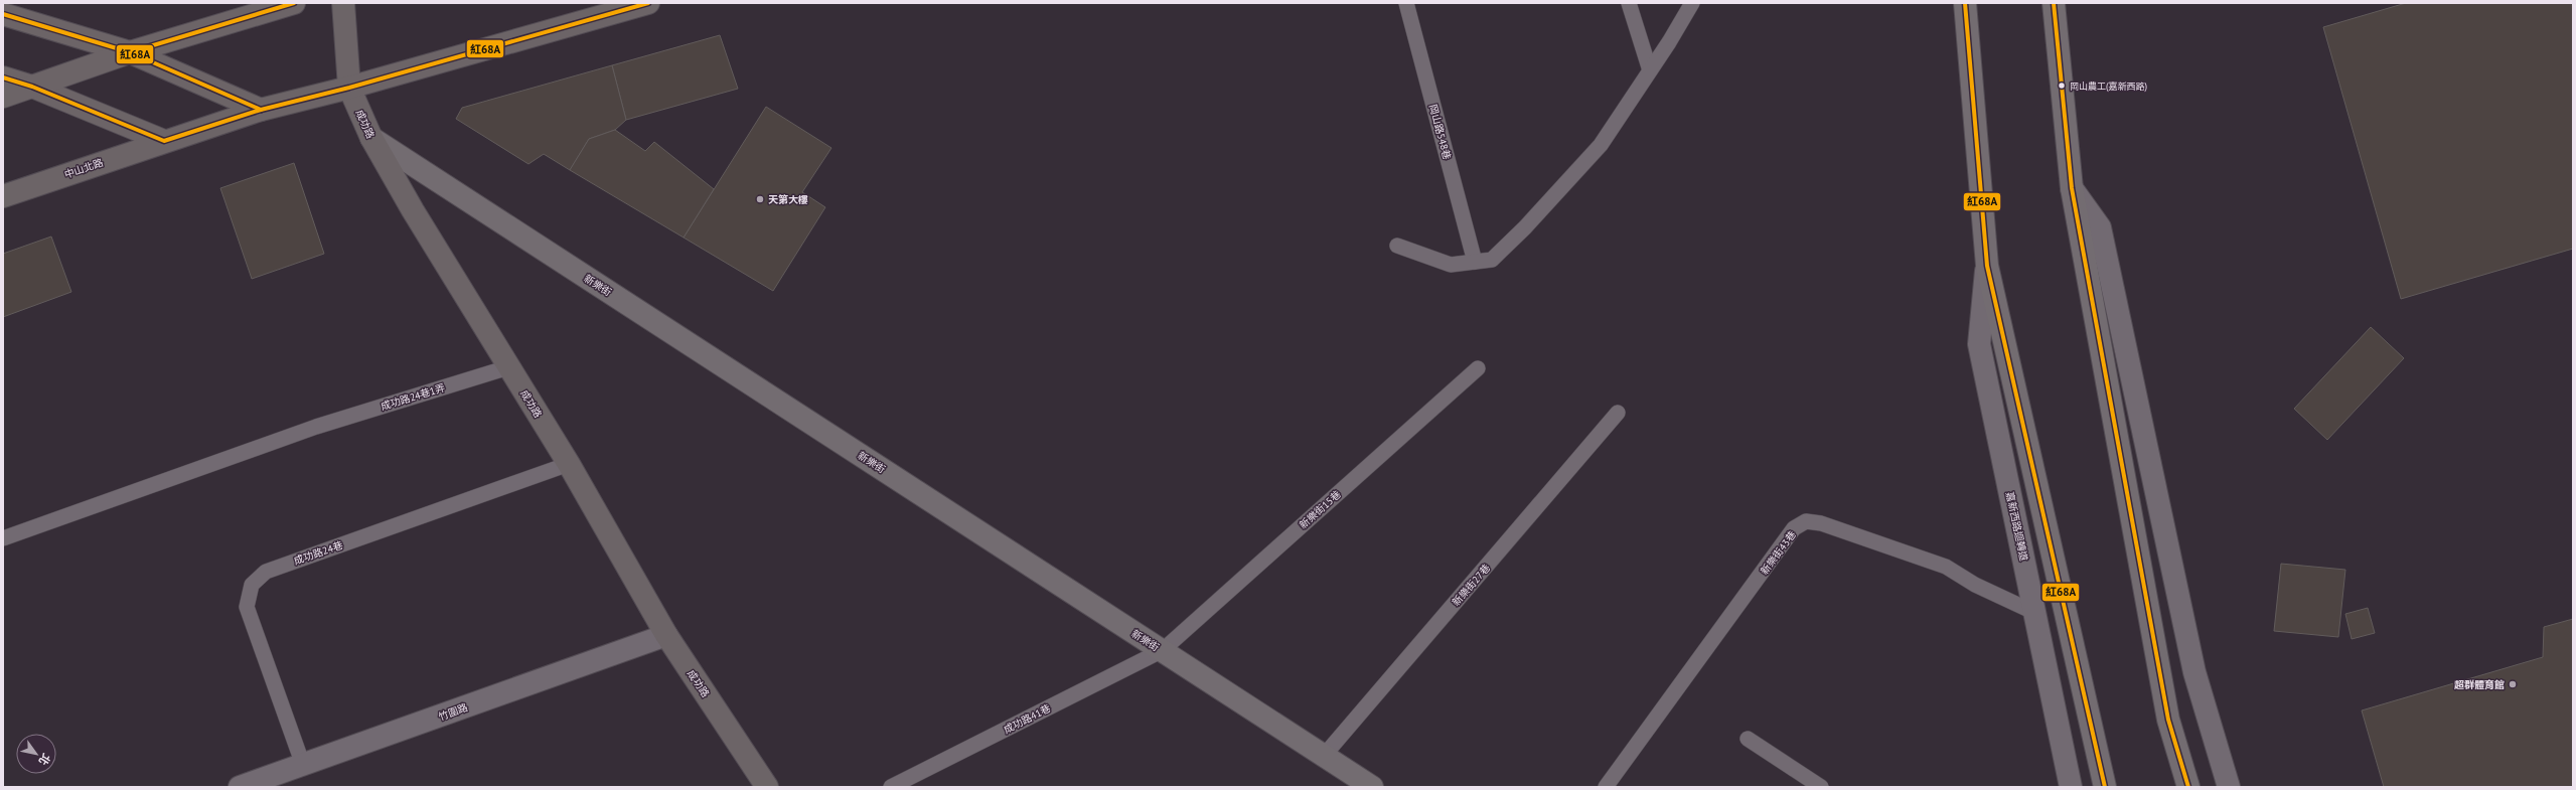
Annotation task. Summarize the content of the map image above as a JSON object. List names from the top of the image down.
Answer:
{
  "streets": {
    "main road": ["成功路", "中山北路"],
    "street": ["新樂街", "嘉新西路迴轉道", "竹圍路"],
    "lane": [
      "岡山路548巷",
      "成功路24巷1弄",
      "新樂街15巷",
      "成功路24巷",
      "新樂街43巷",
      "新樂街27巷",
      "成功路41巷"
    ]
  },
  "crossings": [
    ["成功路", "中山北路"],
    ["成功路", "新樂街"],
    ["成功路", "成功路24巷1弄"],
    ["成功路", "成功路24巷"],
    ["成功路", "竹圍路"],
    ["新樂街", "新樂街15巷"],
    ["新樂街", "新樂街27巷"],
    ["新樂街", "成功路41巷"],
    ["新樂街15巷", "成功路41巷"],
    ["嘉新西路迴轉道", "新樂街43巷"],
    ["成功路24巷", "竹圍路"]
  ],
  "places": ["岡山農工(嘉新西路)", "天第大樓", "超群體育館"],
  "lines": ["transit line 紅68A"],
  "north": "bottom right"
}
